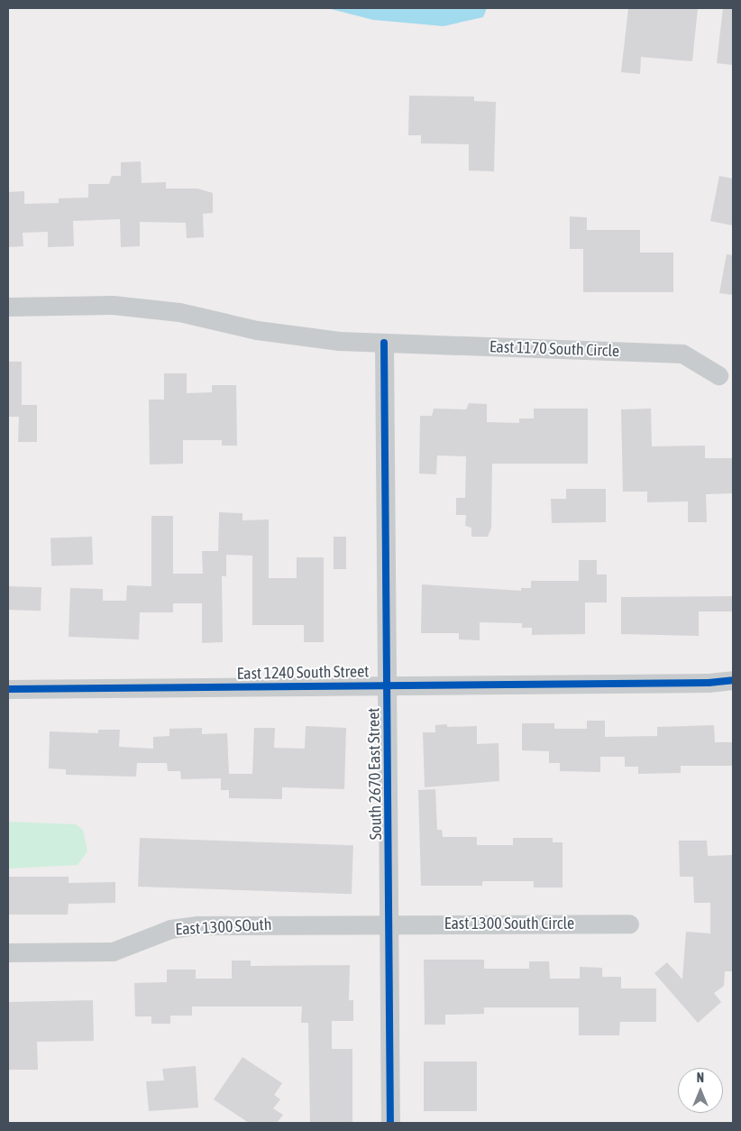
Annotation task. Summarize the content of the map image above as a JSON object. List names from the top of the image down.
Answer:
{
  "streets": {
    "street": [
      "East 1170 South Circle",
      "East 1240 South Street",
      "South 2670 East Street",
      "East 1300 South Circle",
      "East 1300 SOuth"
    ]
  },
  "crossings": [
    ["East 1170 South Circle", "South 2670 East Street"],
    ["East 1240 South Street", "South 2670 East Street"],
    ["South 2670 East Street", "East 1300 South Circle"],
    ["South 2670 East Street", "East 1300 SOuth"],
    ["East 1300 South Circle", "East 1300 SOuth"]
  ],
  "north": "top"
}
